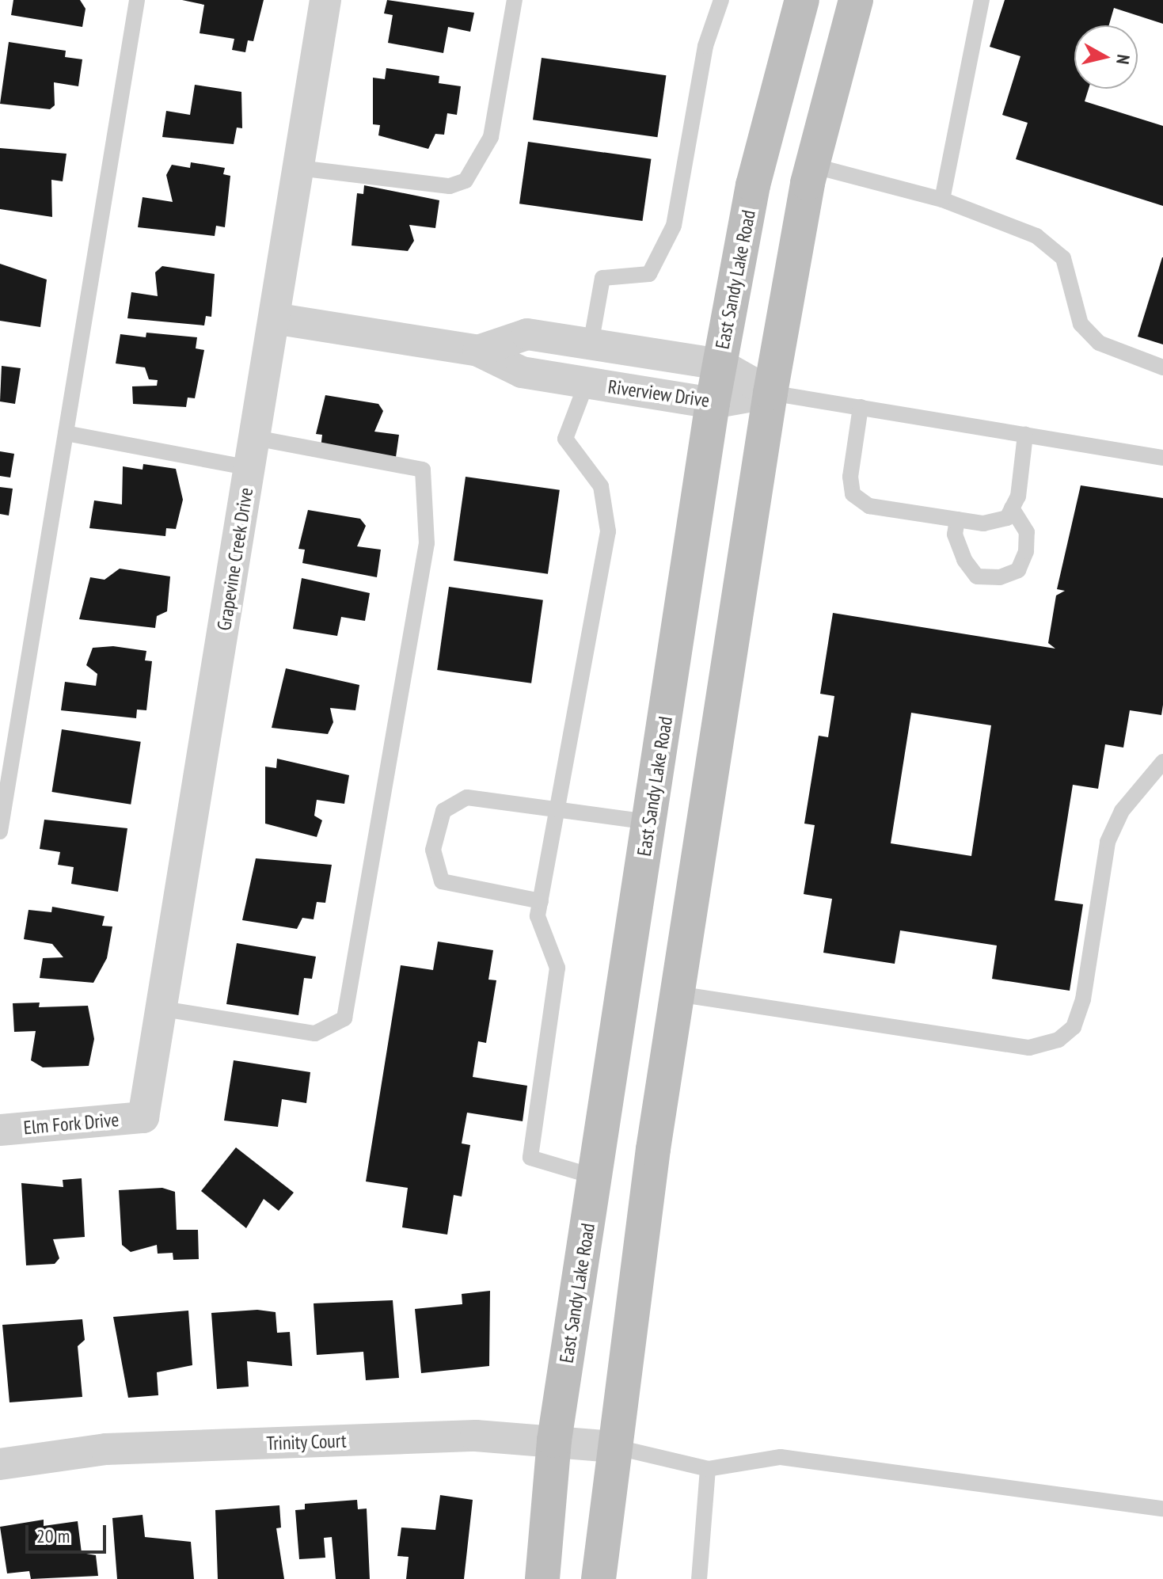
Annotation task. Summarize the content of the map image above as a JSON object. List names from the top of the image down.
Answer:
{
  "streets": {
    "main road": ["East Sandy Lake Road"],
    "street": [
      "Riverview Drive",
      "Grapevine Creek Drive",
      "Elm Fork Drive",
      "Trinity Court"
    ]
  },
  "crossings": [
    ["East Sandy Lake Road", "Riverview Drive"],
    ["East Sandy Lake Road", "Trinity Court"],
    ["Riverview Drive", "Grapevine Creek Drive"],
    ["Grapevine Creek Drive", "Elm Fork Drive"]
  ],
  "scale_bar": "20 m",
  "north": "right"
}
